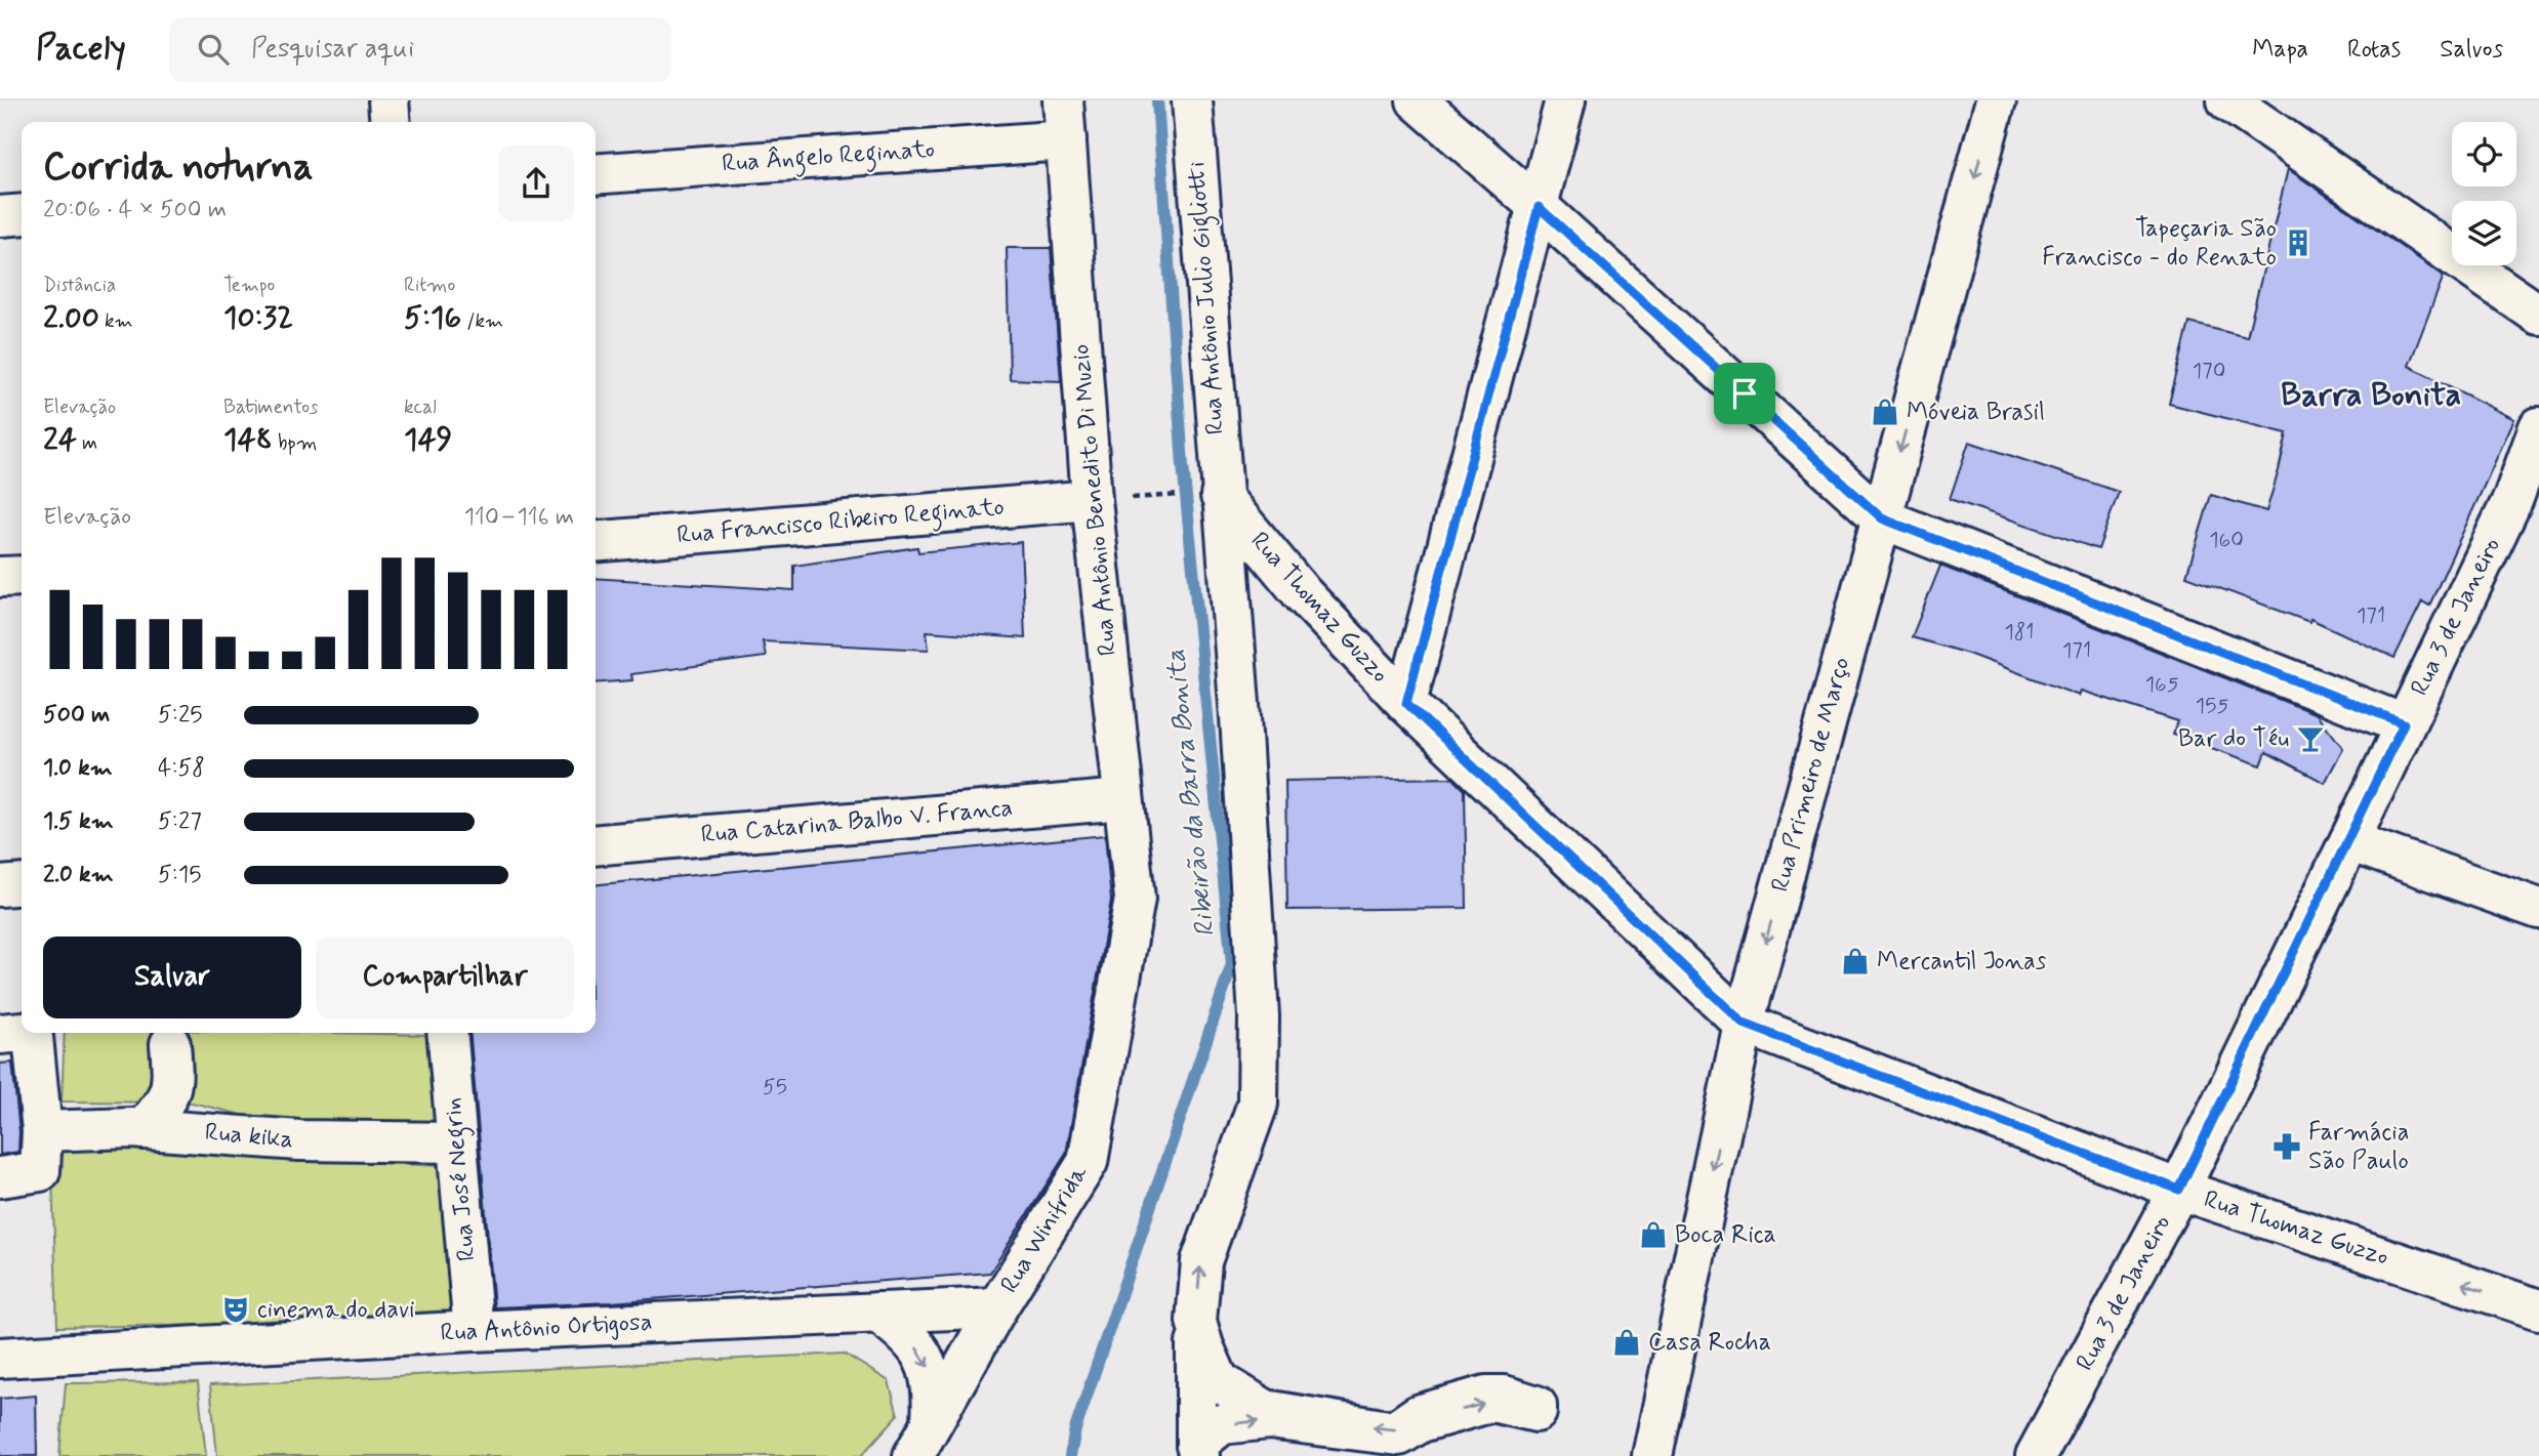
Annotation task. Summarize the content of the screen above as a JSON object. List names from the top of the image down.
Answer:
{
  "streets": {
    "street": [
      "Rua Ângelo Reginato",
      "Rua Antônio Julio Gigliotti",
      "Rua Antônio Benedito Di Muzio",
      "Rua Francisco Ribeiro Reginato",
      "Rua Thomaz Guzzo",
      "Rua 3 de Janeiro",
      "Rua Primeiro de Março",
      "Rua Catarina Balbo V. Franca",
      "Rua kika",
      "Rua José Negrin",
      "Rua Winifrida",
      "Rua Antônio Ortigosa"
    ]
  },
  "crossings": [
    ["Rua Ângelo Reginato", "Rua Antônio Benedito Di Muzio"],
    ["Rua Antônio Julio Gigliotti", "Rua Thomaz Guzzo"],
    ["Rua Antônio Benedito Di Muzio", "Rua Francisco Ribeiro Reginato"],
    ["Rua Antônio Benedito Di Muzio", "Rua Catarina Balbo V. Franca"],
    ["Rua Antônio Benedito Di Muzio", "Rua Winifrida"],
    ["Rua Thomaz Guzzo", "Rua 3 de Janeiro"],
    ["Rua Thomaz Guzzo", "Rua Primeiro de Março"],
    ["Rua kika", "Rua José Negrin"],
    ["Rua José Negrin", "Rua Antônio Ortigosa"],
    ["Rua Winifrida", "Rua Antônio Ortigosa"]
  ],
  "one_way": ["Rua Antônio Julio Gigliotti", "Rua Primeiro de Março"],
  "districts": ["Barra Bonita"],
  "water": ["Ribeirão da Barra Bonita"],
  "places": {
    "building": ["Tapeçaria São Francisco - do Renato"],
    "shop": [
      "Móveia Brasil",
      "Mercantil Jonas",
      "Boca Rica",
      "Casa Rocha"
    ],
    "bar": ["Bar do Téu"],
    "pharmacy": ["Farmácia São Paulo"],
    "theatre": ["cinema do davi"]
  },
  "house_numbers": [
    "170",
    "160",
    "171",
    "181",
    "171",
    "165",
    "155",
    "55"
  ],
  "page": {
    "header": "Pacely",
    "search": "Pesquisar aqui",
    "nav": ["Mapa", "Rotas", "Salvos"],
    "heading": ["Corrida noturna", "20:06 · 4 × 500 m"],
    "stats": [
      ["Distância", "2.00 km"],
      ["Tempo", "10:32"],
      ["Ritmo", "5:16 /km"],
      ["Elevação", "24 m"],
      ["Batimentos", "148 bpm"],
      ["kcal", "149"]
    ],
    "chart": ["Elevação", "110–116 m"],
    "list": [
      {
        "name": "500 m",
        "note": "5:25"
      },
      {
        "name": "1.0 km",
        "note": "4:58"
      },
      {
        "name": "1.5 km",
        "note": "5:27"
      },
      {
        "name": "2.0 km",
        "note": "5:15"
      }
    ],
    "buttons": ["Salvar", "Compartilhar"]
  }
}
